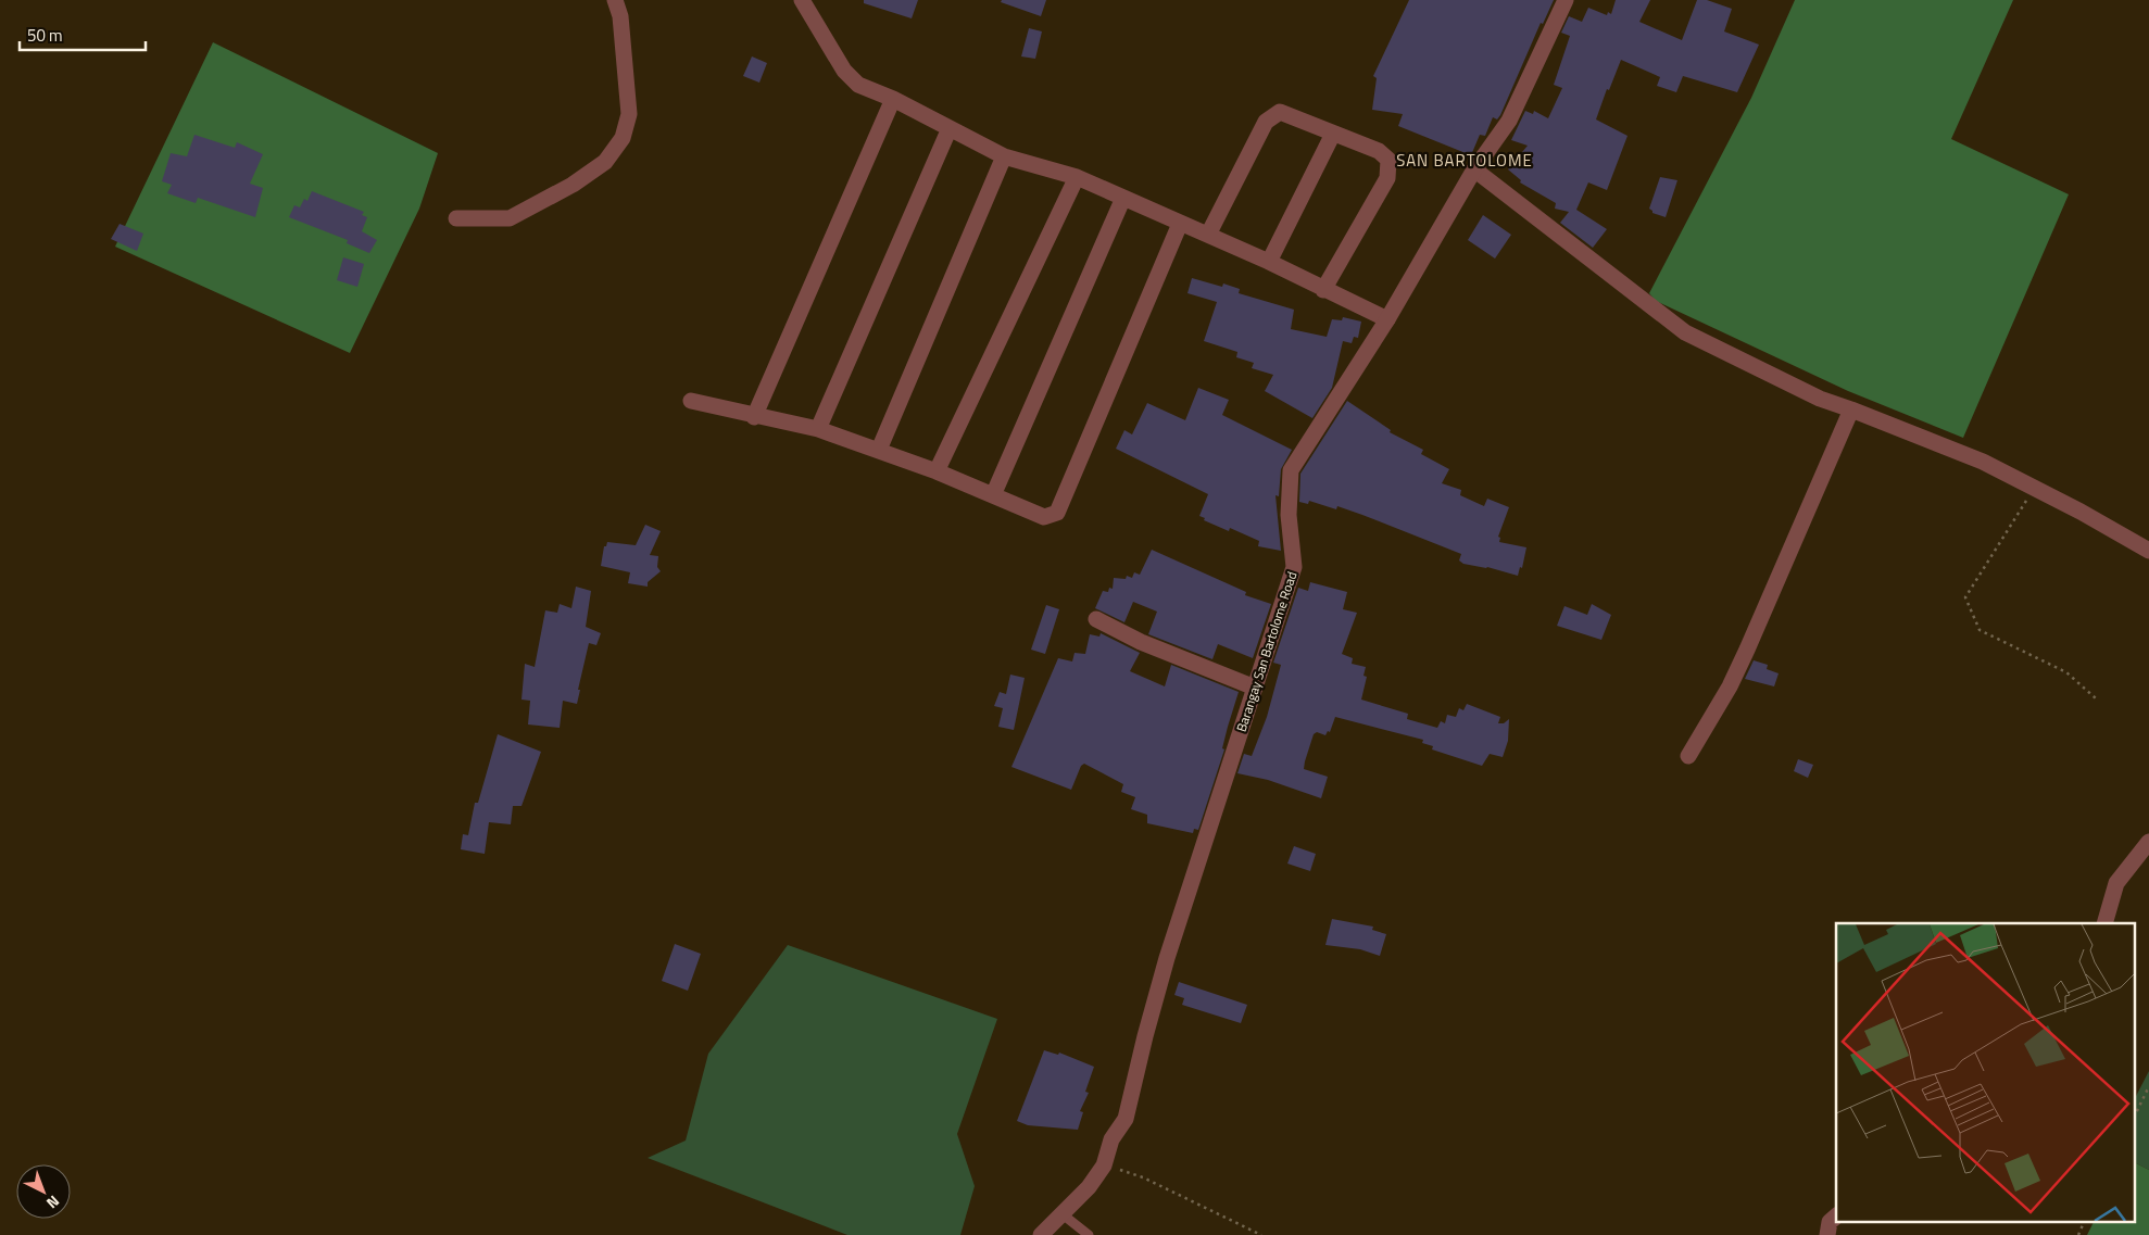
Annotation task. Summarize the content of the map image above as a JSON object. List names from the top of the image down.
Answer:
{
  "streets": {
    "street": ["Barangay San Bartolome Road"]
  },
  "districts": ["SAN BARTOLOME"],
  "scale_bar": "50 m",
  "north": "bottom right"
}
